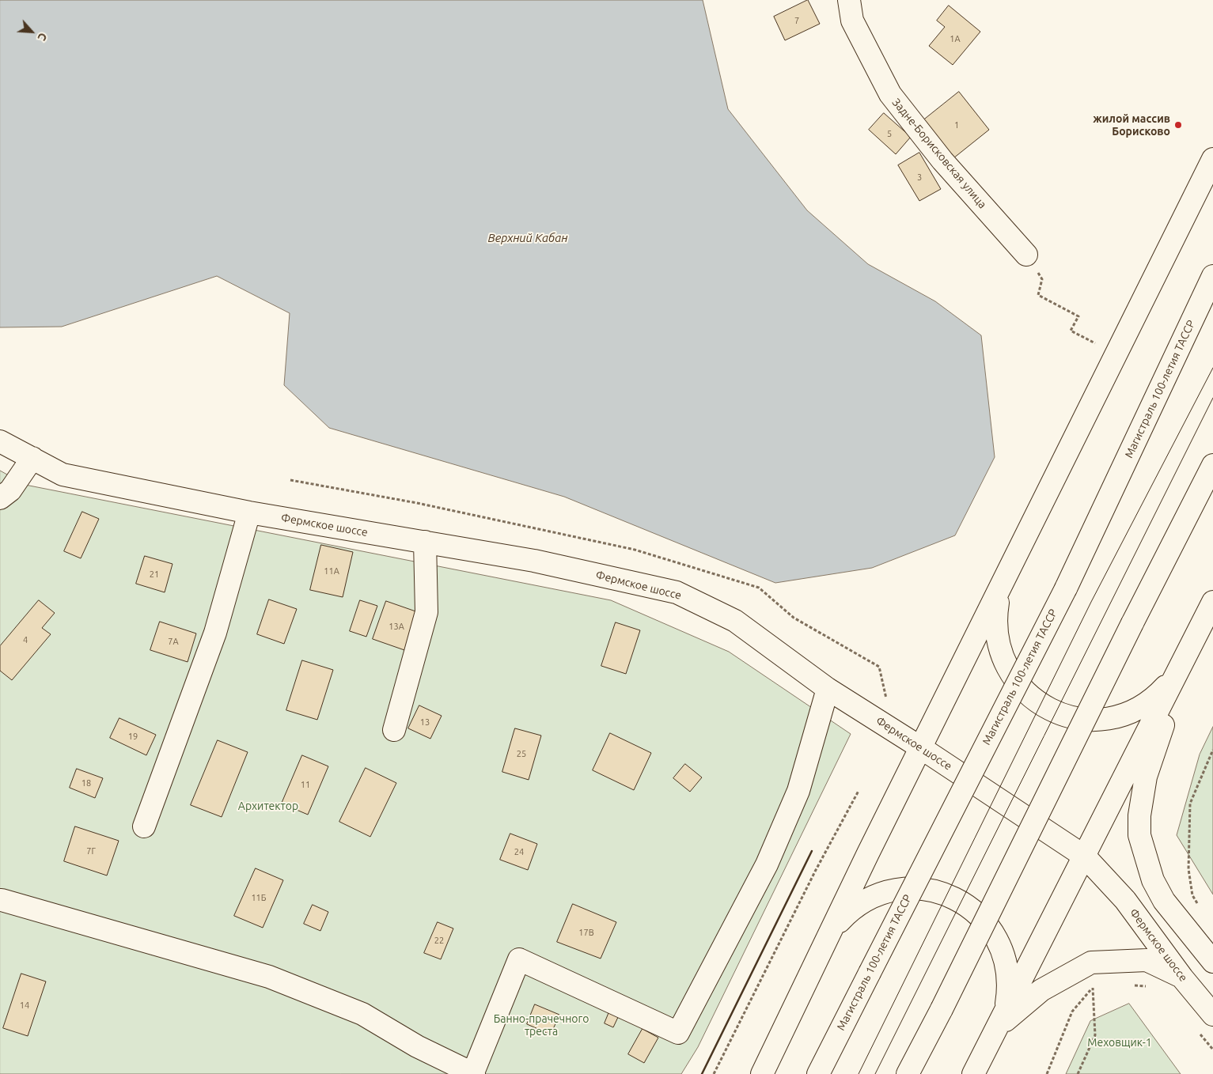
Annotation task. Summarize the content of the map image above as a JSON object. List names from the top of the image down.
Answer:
{
  "streets": {
    "main road": ["Задне-Борисковская улица", "Магистраль 100-летия ТАССР", "Фермское шоссе"]
  },
  "water": ["Верхний Кабан"],
  "parks": ["Архитектор", "Банно-прачечного треста", "Меховщик-1"],
  "places": ["жилой массив Борисково"],
  "house_numbers": [
    "7",
    "1А",
    "1",
    "5",
    "3",
    "11А",
    "21",
    "13А",
    "4",
    "7А",
    "13",
    "19",
    "25",
    "18",
    "11",
    "7Г",
    "24",
    "11Б",
    "17В",
    "22",
    "14"
  ],
  "north": "bottom right"
}
